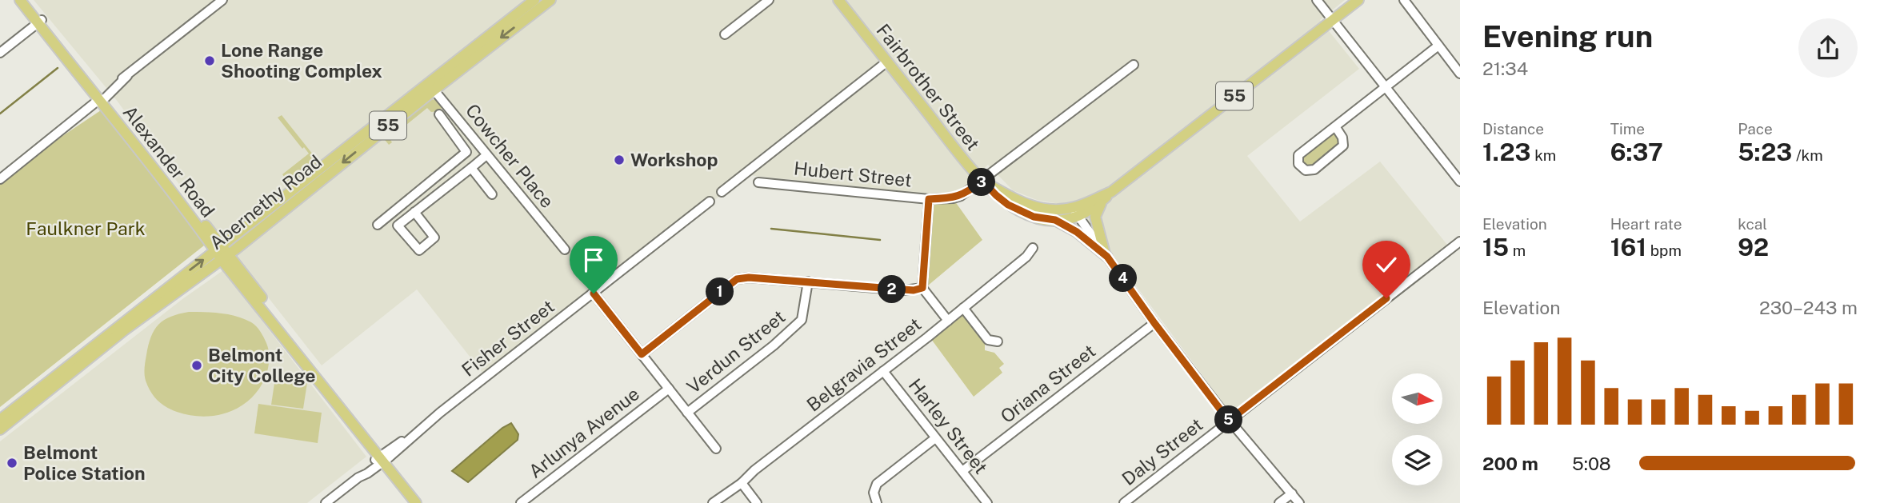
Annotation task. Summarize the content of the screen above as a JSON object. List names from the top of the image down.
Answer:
{
  "streets": {
    "main road": [
      "Fairbrother Street",
      "55",
      "Alexander Road",
      "Abernethy Road"
    ],
    "street": [
      "Cowcher Place",
      "Hubert Street",
      "Fisher Street",
      "Verdun Street",
      "Belgravia Street",
      "Oriana Street",
      "Harley Street",
      "Arlunya Avenue",
      "Daly Street"
    ]
  },
  "crossings": [
    ["Fairbrother Street", "55"],
    ["Fairbrother Street", "Hubert Street"],
    ["55", "Hubert Street"],
    ["Cowcher Place", "Abernethy Road"],
    ["Alexander Road", "Abernethy Road"],
    ["Alexander Road", "Fisher Street"],
    ["Belgravia Street", "Harley Street"],
    ["Oriana Street", "Harley Street"]
  ],
  "parks": ["Faulkner Park"],
  "places": [
    "Lone Range Shooting Complex",
    "Workshop",
    "Belmont City College",
    "Belmont Police Station"
  ],
  "north": "right",
  "page": {
    "heading": ["Evening run", "21:34"],
    "stats": [
      ["Distance", "1.23 km"],
      ["Time", "6:37"],
      ["Pace", "5:23 /km"],
      ["Elevation", "15 m"],
      ["Heart rate", "161 bpm"],
      ["kcal", "92"]
    ],
    "pins": [
      "3",
      "4",
      "2",
      "1",
      "5"
    ],
    "chart": ["Elevation", "230–243 m"],
    "list": [
      {
        "name": "200 m",
        "note": "5:08"
      }
    ]
  }
}
